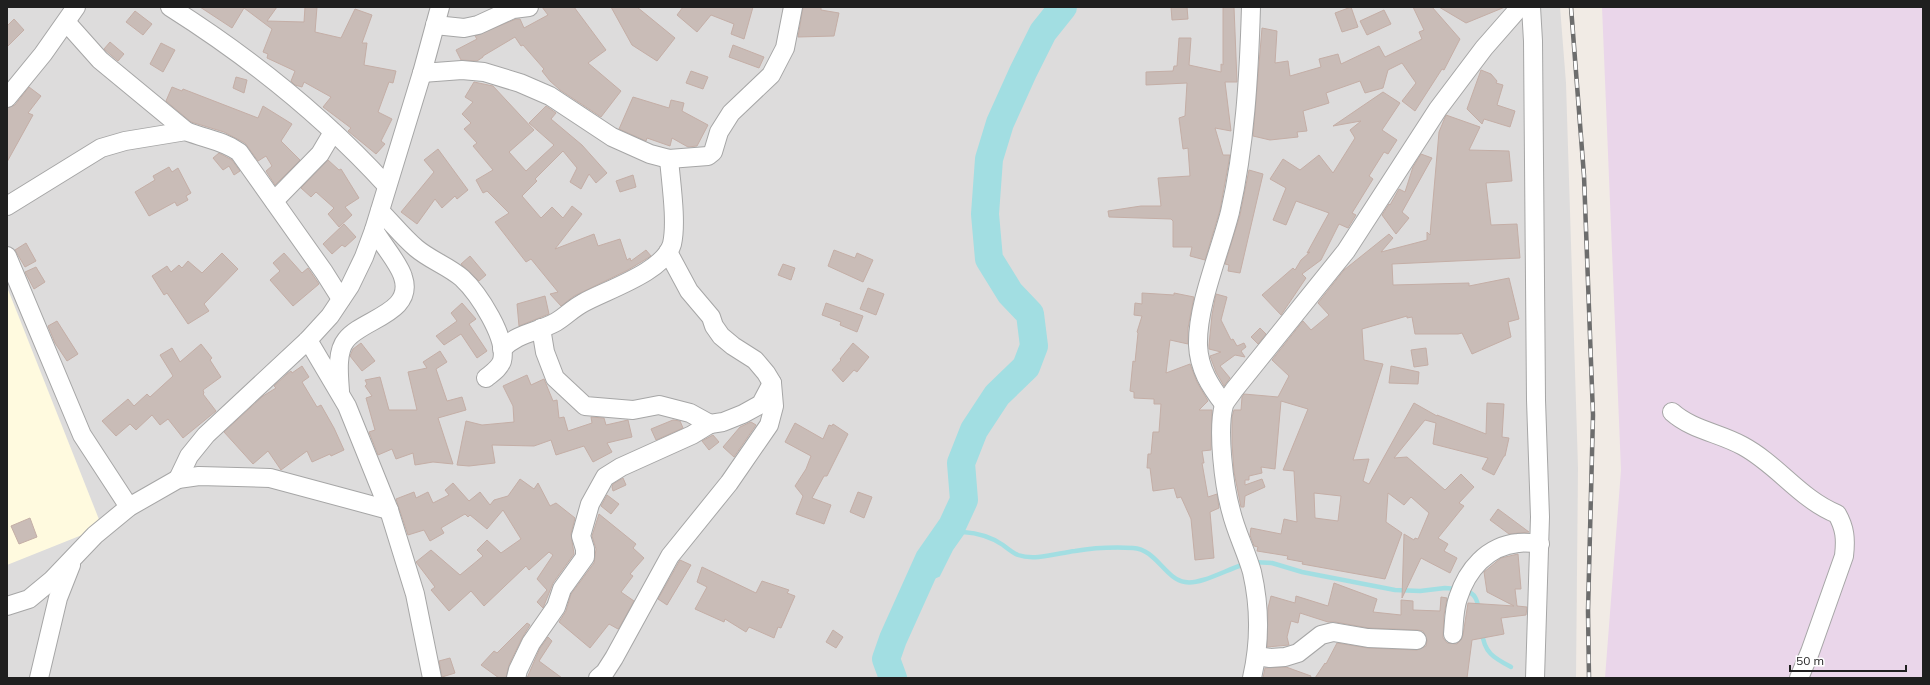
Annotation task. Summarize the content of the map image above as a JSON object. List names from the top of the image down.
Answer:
{
  "scale_bar": "50 m"
}
